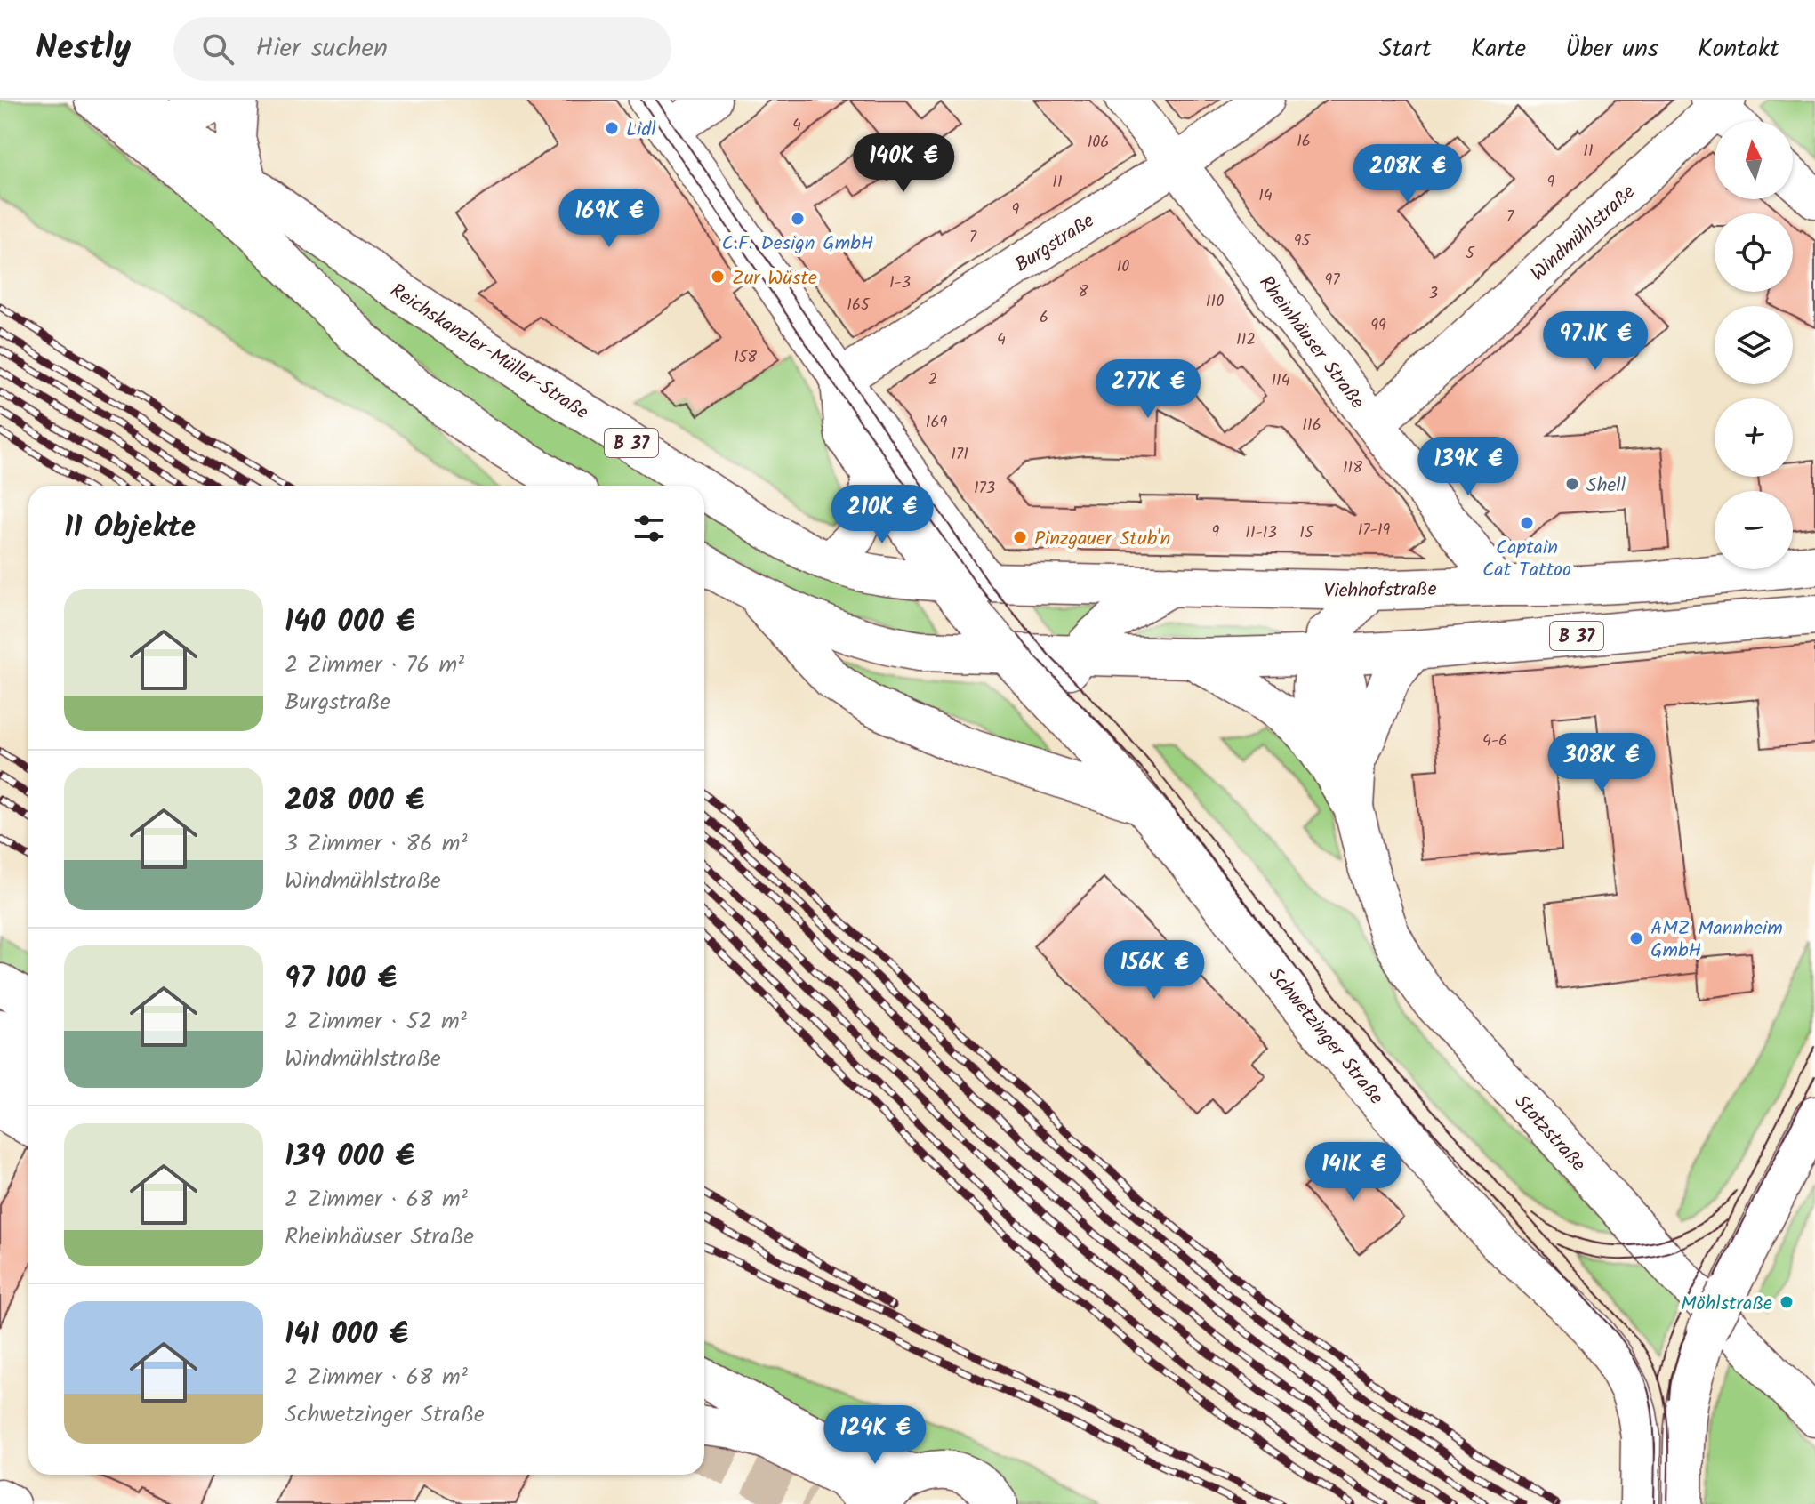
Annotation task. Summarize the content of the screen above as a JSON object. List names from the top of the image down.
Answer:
{
  "streets": {
    "main road": [
      "Windmühlstraße",
      "Burgstraße",
      "Rheinhäuser Straße",
      "Reichskanzler-Müller-Straße",
      "B 37",
      "Viehhofstraße",
      "Schwetzinger Straße",
      "Stotzstraße"
    ]
  },
  "crossings": [
    ["Windmühlstraße", "Rheinhäuser Straße"],
    ["Burgstraße", "Rheinhäuser Straße"],
    ["Rheinhäuser Straße", "Viehhofstraße"],
    ["Reichskanzler-Müller-Straße", "Viehhofstraße"],
    ["Reichskanzler-Müller-Straße", "Schwetzinger Straße"],
    ["B 37", "Schwetzinger Straße"],
    ["B 37", "Stotzstraße"],
    ["Viehhofstraße", "Schwetzinger Straße"]
  ],
  "places": [
    "Lidl",
    "C.F. Design GmbH",
    "Zur Wüste",
    "Shell",
    "Captain Cat Tattoo",
    "Pinzgauer Stub'n",
    "AMZ Mannheim GmbH",
    "Möhlstraße"
  ],
  "house_numbers": [
    "4",
    "16",
    "106",
    "11",
    "11",
    "9",
    "14",
    "9",
    "7",
    "7",
    "95",
    "5",
    "10",
    "97",
    "1-3",
    "8",
    "3",
    "110",
    "165",
    "6",
    "99",
    "4",
    "112",
    "158",
    "2",
    "114",
    "169",
    "116",
    "171",
    "118",
    "173",
    "17-19",
    "9",
    "11-13",
    "15",
    "4-6"
  ],
  "north": "top",
  "page": {
    "header": "Nestly",
    "search": "Hier suchen",
    "nav": [
      "Start",
      "Karte",
      "Über uns",
      "Kontakt"
    ],
    "map_buttons": ["+", "−"],
    "price": [
      "140K €",
      "208K €",
      "169K €",
      "97.1K €",
      "277K €",
      "139K €",
      "210K €",
      "308K €",
      "156K €",
      "141K €",
      "124K €"
    ],
    "heading": "11 Objekte",
    "list": [
      {
        "name": "140 000 €",
        "note": "2 Zimmer · 76 m² · Burgstraße"
      },
      {
        "name": "208 000 €",
        "note": "3 Zimmer · 86 m² · Windmühlstraße"
      },
      {
        "name": "97 100 €",
        "note": "2 Zimmer · 52 m² · Windmühlstraße"
      },
      {
        "name": "139 000 €",
        "note": "2 Zimmer · 68 m² · Rheinhäuser Straße"
      },
      {
        "name": "141 000 €",
        "note": "2 Zimmer · 68 m² · Schwetzinger Straße"
      }
    ]
  }
}
